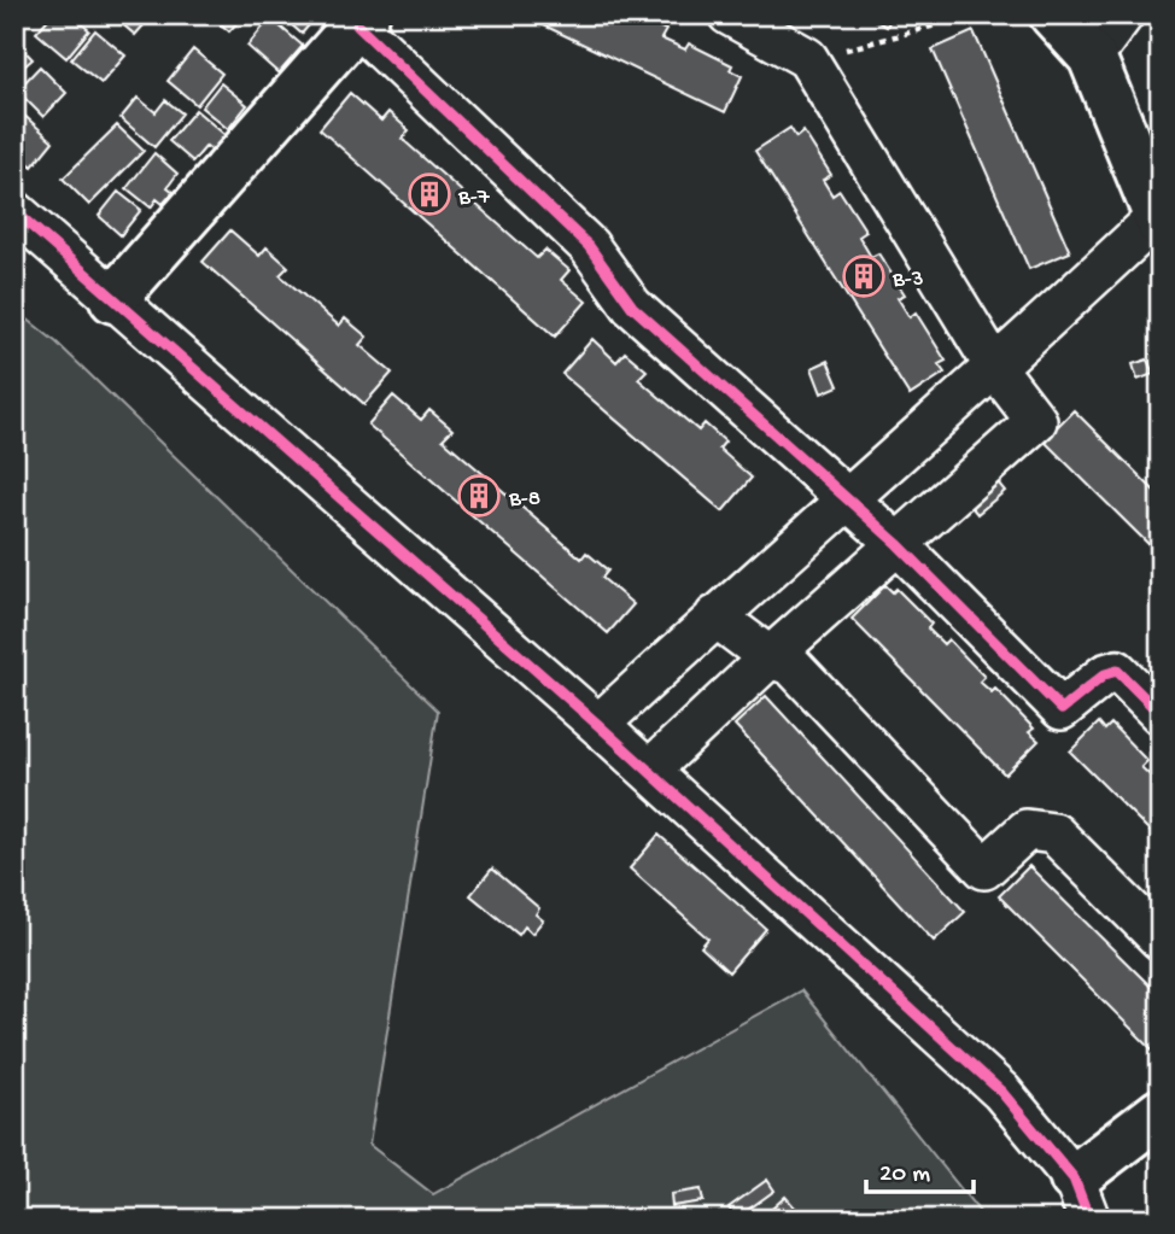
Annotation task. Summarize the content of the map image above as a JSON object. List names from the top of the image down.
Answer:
{
  "places": {
    "building": ["B-7", "B-3", "B-8"]
  },
  "scale_bar": "20 m"
}
